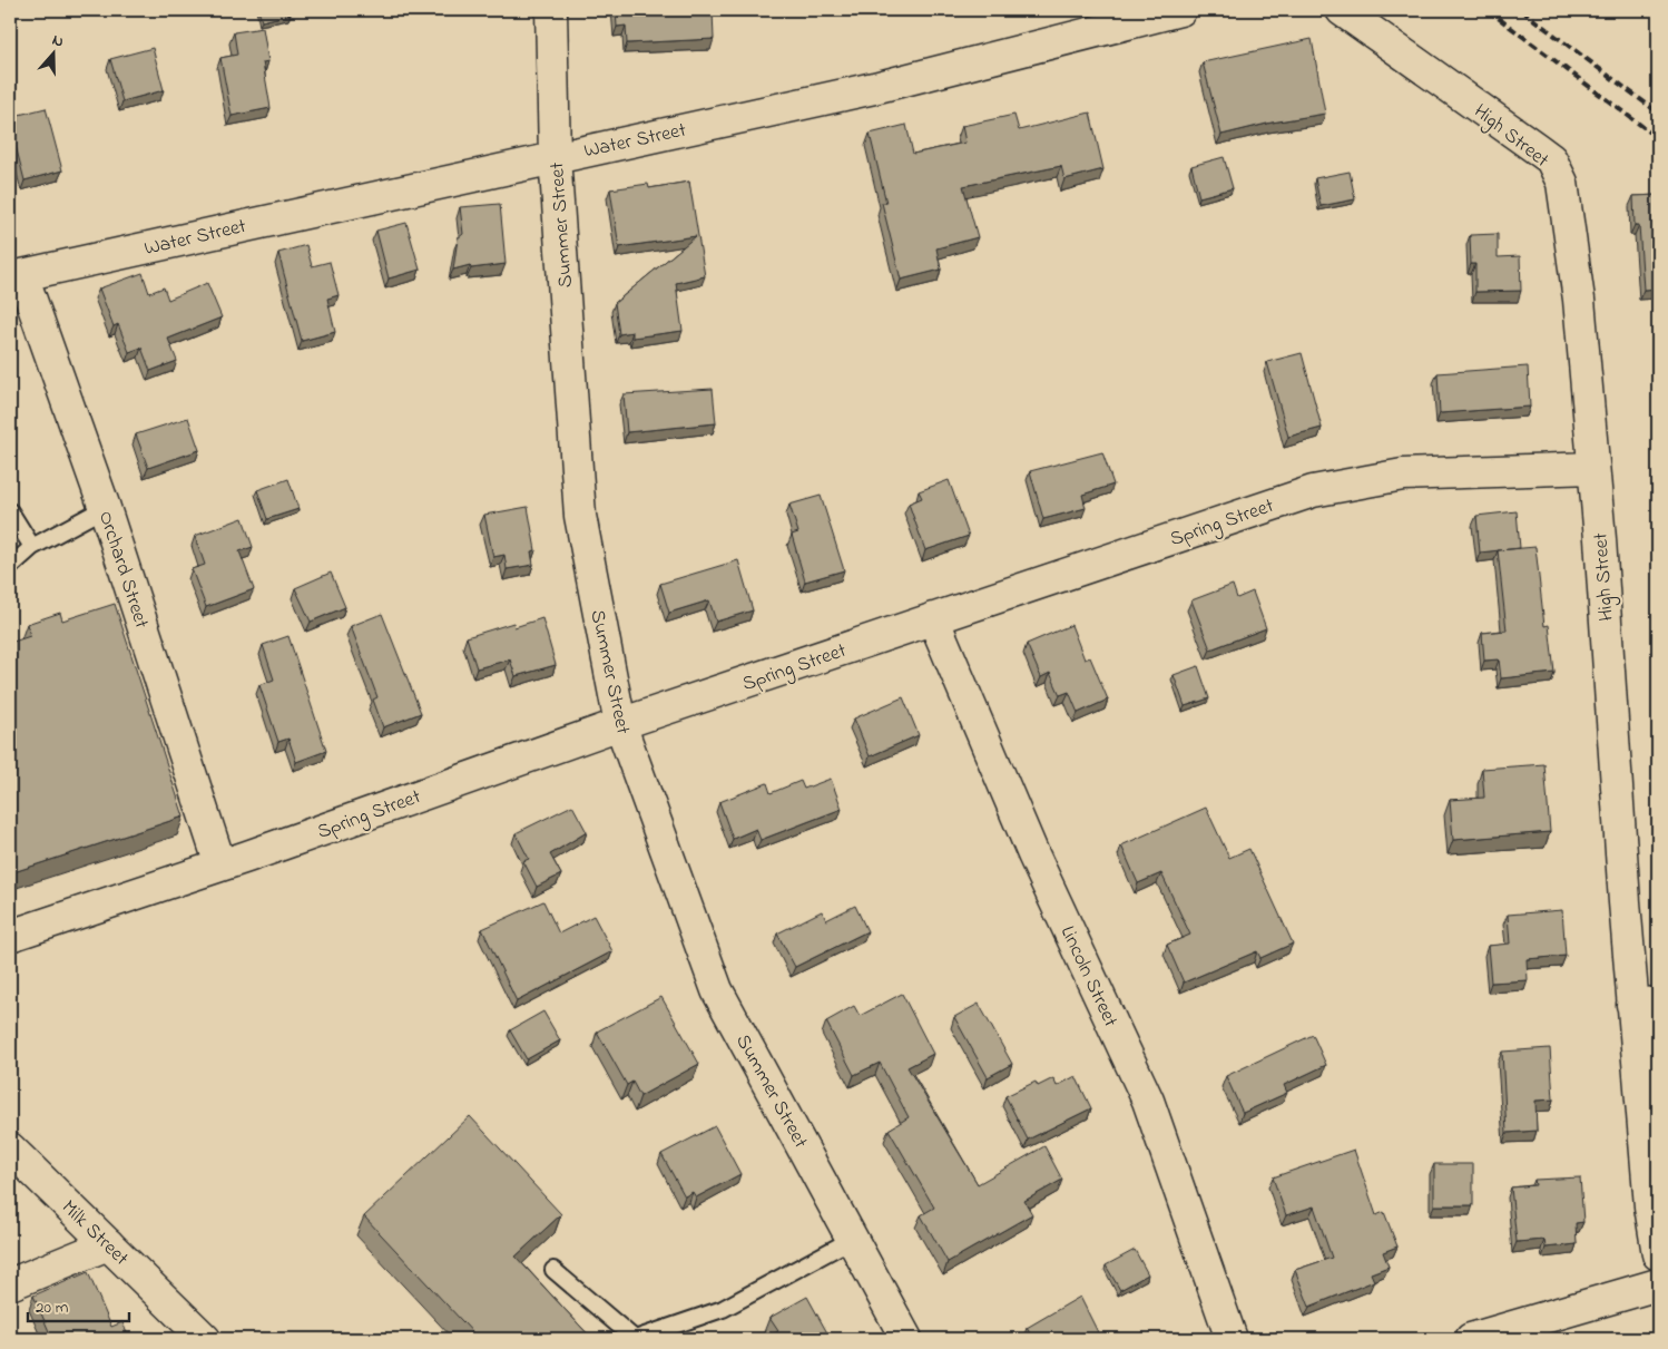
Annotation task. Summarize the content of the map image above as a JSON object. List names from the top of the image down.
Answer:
{
  "streets": {
    "street": [
      "High Street",
      "Water Street",
      "Summer Street",
      "Spring Street",
      "Orchard Street",
      "Lincoln Street",
      "Milk Street"
    ]
  },
  "crossings": [
    ["High Street", "Spring Street"],
    ["Water Street", "Summer Street"],
    ["Water Street", "Orchard Street"],
    ["Summer Street", "Spring Street"],
    ["Spring Street", "Orchard Street"],
    ["Spring Street", "Lincoln Street"]
  ],
  "scale_bar": "20 m",
  "north": "top"
}
